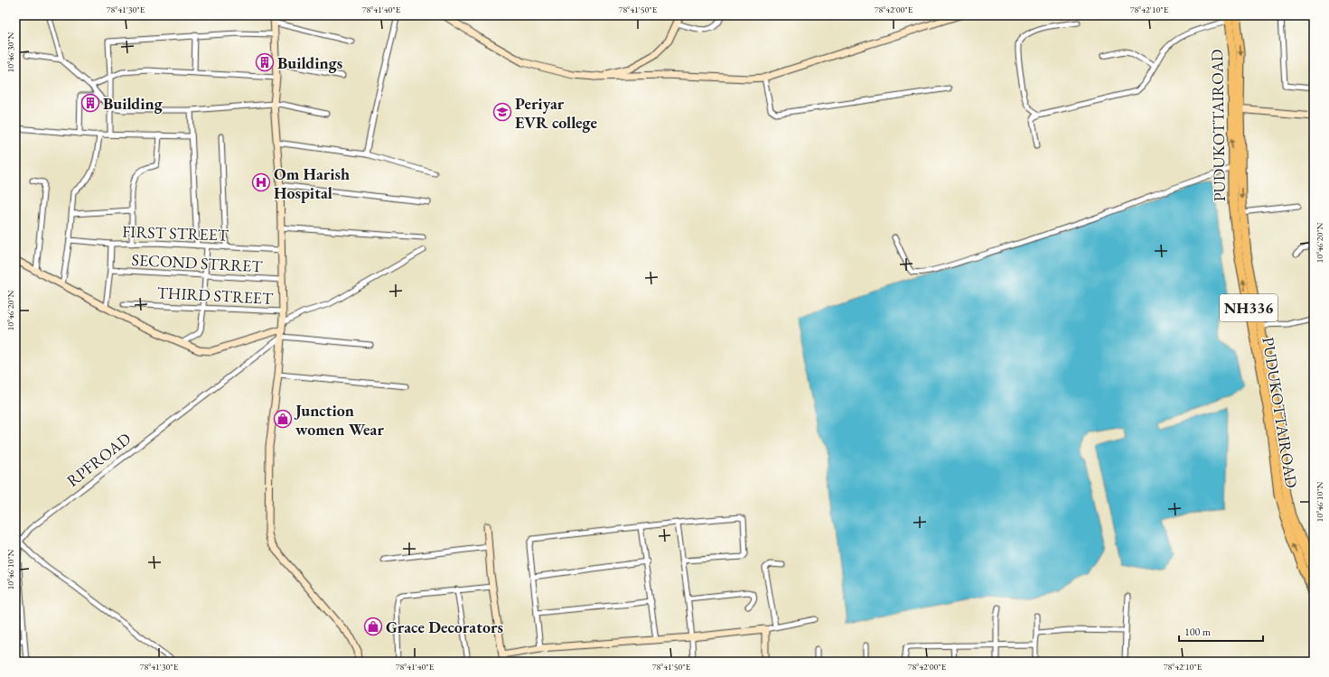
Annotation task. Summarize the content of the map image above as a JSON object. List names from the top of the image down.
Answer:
{
  "streets": {
    "highway": ["PUDUKOTTAIROAD", "NH336"],
    "street": [
      "FIRST STREET",
      "SECOND STRRET",
      "THIRD STREET",
      "RPFROAD"
    ]
  },
  "crossings": [
    ["PUDUKOTTAIROAD", "NH336"],
    ["FIRST STREET", "SECOND STRRET"]
  ],
  "places": {
    "building": ["Buildings", "Building"],
    "school or university": ["Periyar EVR college"],
    "hospital": ["Om Harish Hospital"],
    "shop": ["Junction women Wear", "Grace Decorators"]
  },
  "scale_bar": "100 m",
  "coordinates": [
    "78°41'30\"E",
    "78°41'40\"E",
    "78°41'50\"E",
    "78°42'00\"E",
    "78°42'10\"E",
    "10°46'30\"N",
    "10°46'20\"N",
    "10°46'10\"N"
  ]
}
